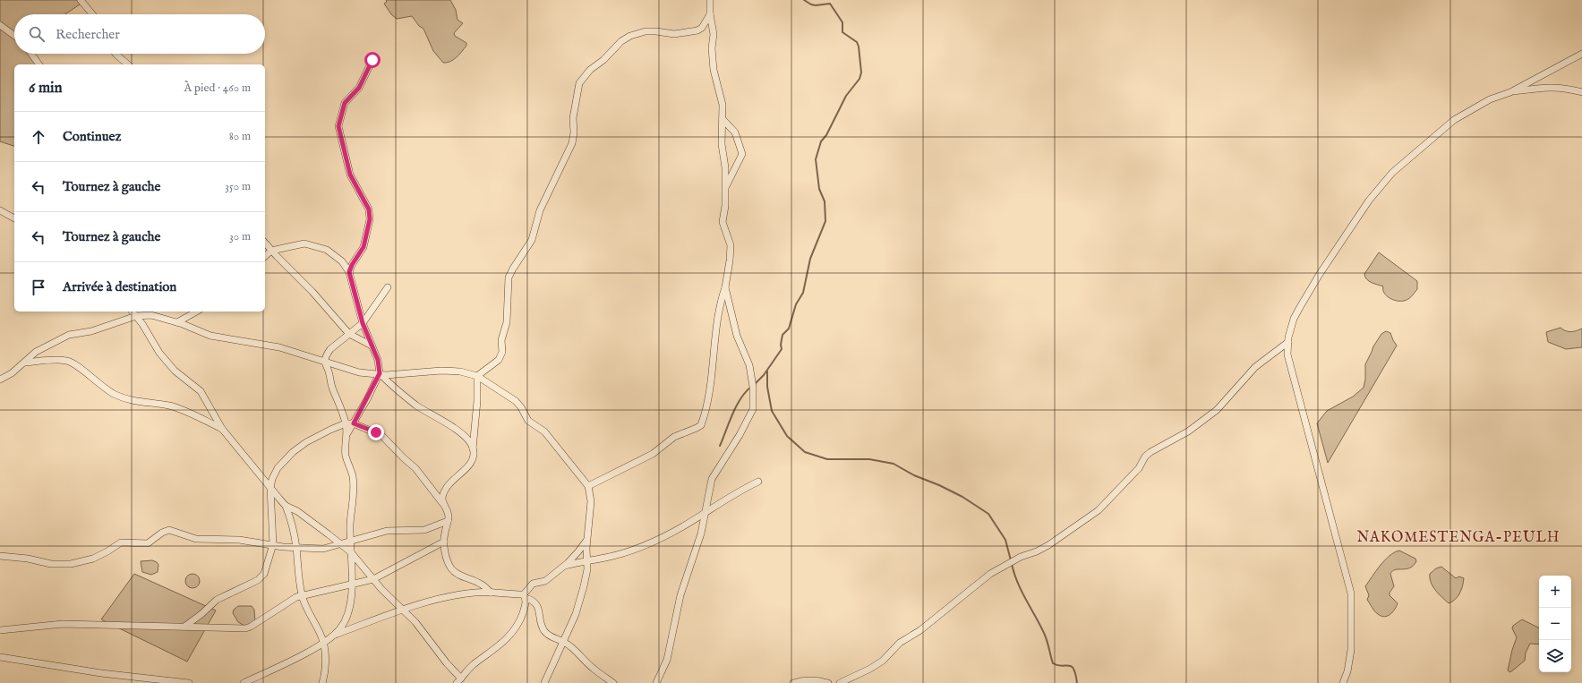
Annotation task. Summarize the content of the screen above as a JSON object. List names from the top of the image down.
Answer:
{
  "districts": ["NAKOMESTENGA-PEULH"],
  "page": {
    "search": "Rechercher",
    "heading": ["6 min", "À pied · 460 m"],
    "list": [
      ["Continuez", "80 m"],
      ["Tournez à gauche", "350 m"],
      ["Tournez à gauche", "30 m"],
      "Arrivée à destination"
    ],
    "map_buttons": ["+", "−"]
  }
}
